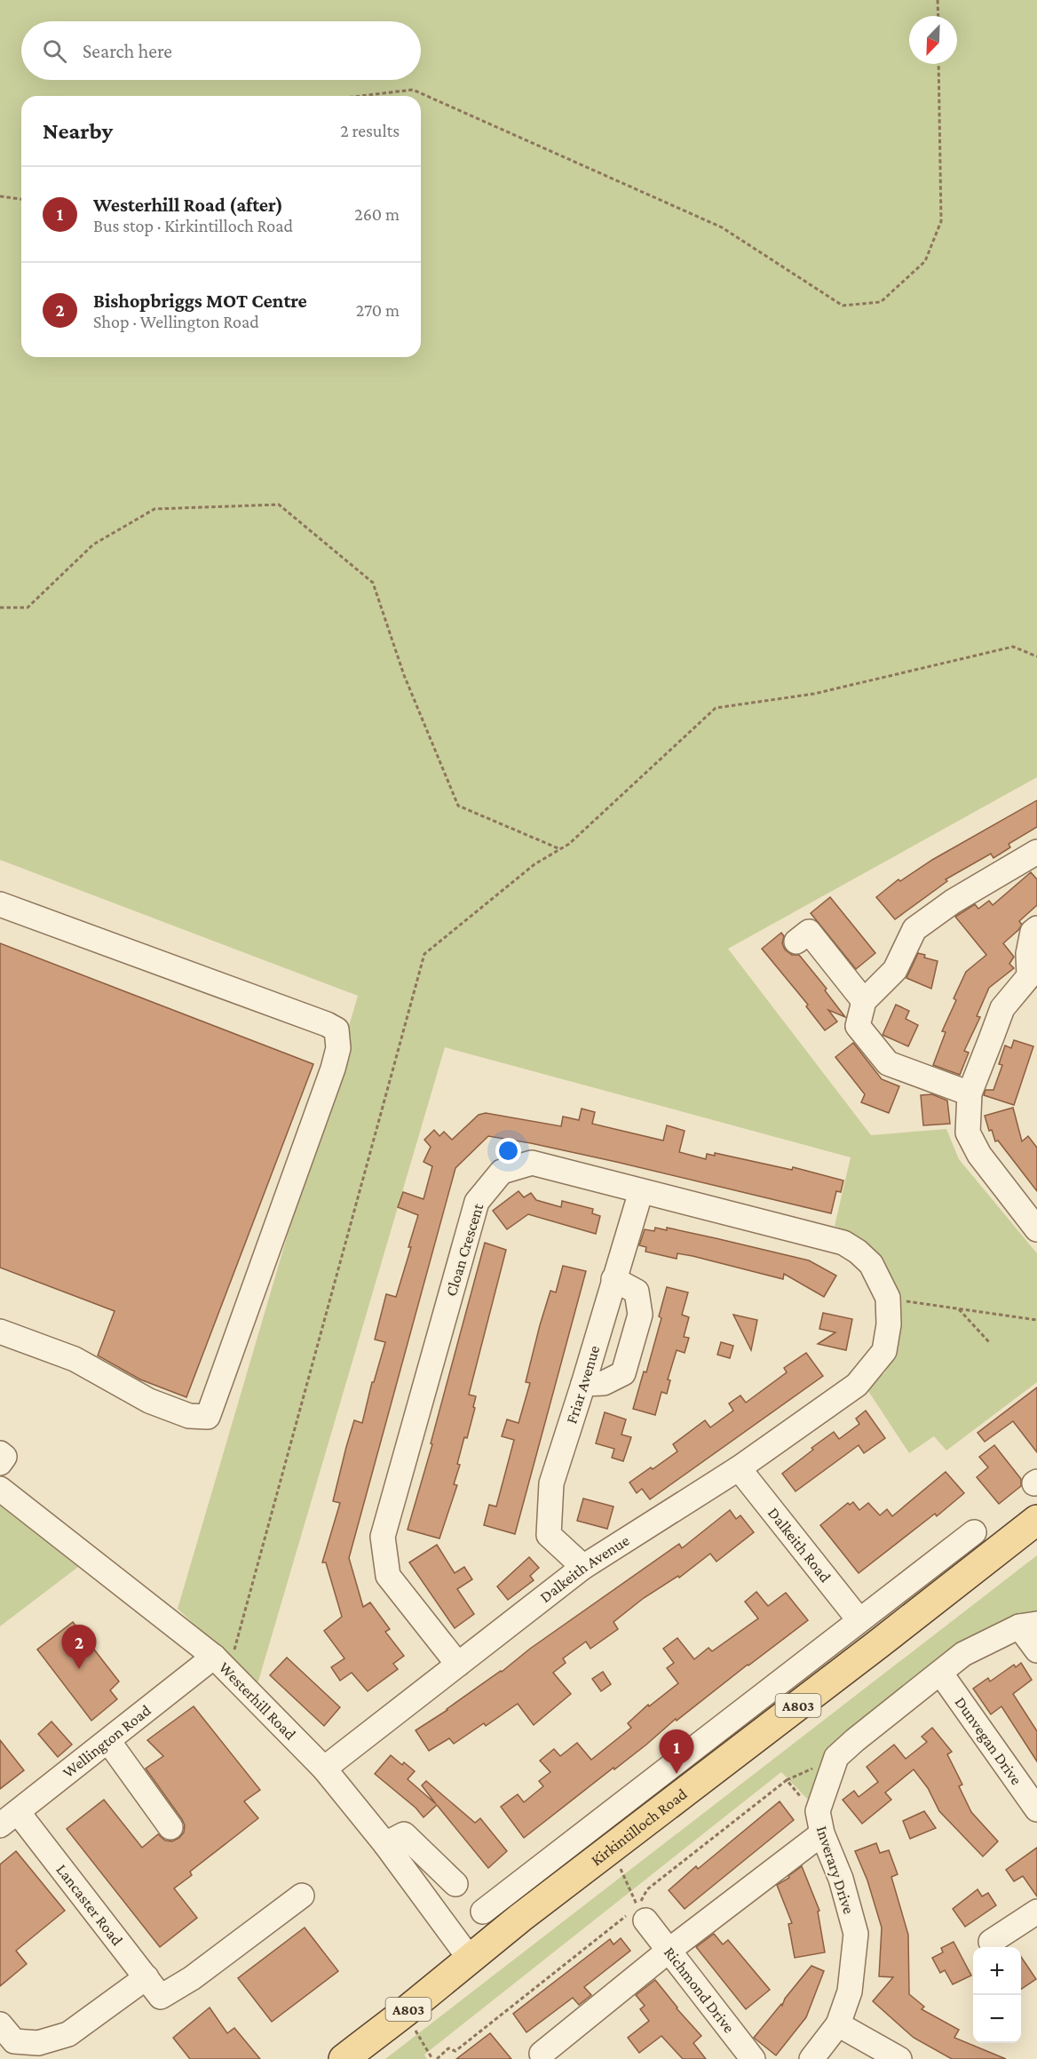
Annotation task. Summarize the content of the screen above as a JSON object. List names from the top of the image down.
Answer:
{
  "streets": {
    "main road": ["A803", "Kirkintilloch Road"],
    "street": [
      "Cloan Crescent",
      "Friar Avenue",
      "Dalkeith Road",
      "Dalkeith Avenue",
      "Westerhill Road",
      "Dunvegan Drive",
      "Wellington Road",
      "Inverary Drive",
      "Lancaster Road",
      "Richmond Drive"
    ]
  },
  "crossings": [
    ["Cloan Crescent", "Friar Avenue"],
    ["Cloan Crescent", "Dalkeith Avenue"],
    ["Friar Avenue", "Dalkeith Avenue"],
    ["Dalkeith Road", "Dalkeith Avenue"],
    ["Dalkeith Avenue", "Westerhill Road"],
    ["Westerhill Road", "Wellington Road"],
    ["Westerhill Road", "Kirkintilloch Road"],
    ["Dunvegan Drive", "Inverary Drive"],
    ["Wellington Road", "Lancaster Road"]
  ],
  "north": "bottom left",
  "page": {
    "search": "Search here",
    "heading": ["Nearby", "2 results"],
    "list": [
      {
        "mark": "1",
        "name": "Westerhill Road (after)",
        "note": "Bus stop · Kirkintilloch Road",
        "value": "260 m"
      },
      {
        "mark": "2",
        "name": "Bishopbriggs MOT Centre",
        "note": "Shop · Wellington Road",
        "value": "270 m"
      }
    ],
    "pins": ["2", "1"],
    "map_buttons": ["+", "−"]
  }
}
